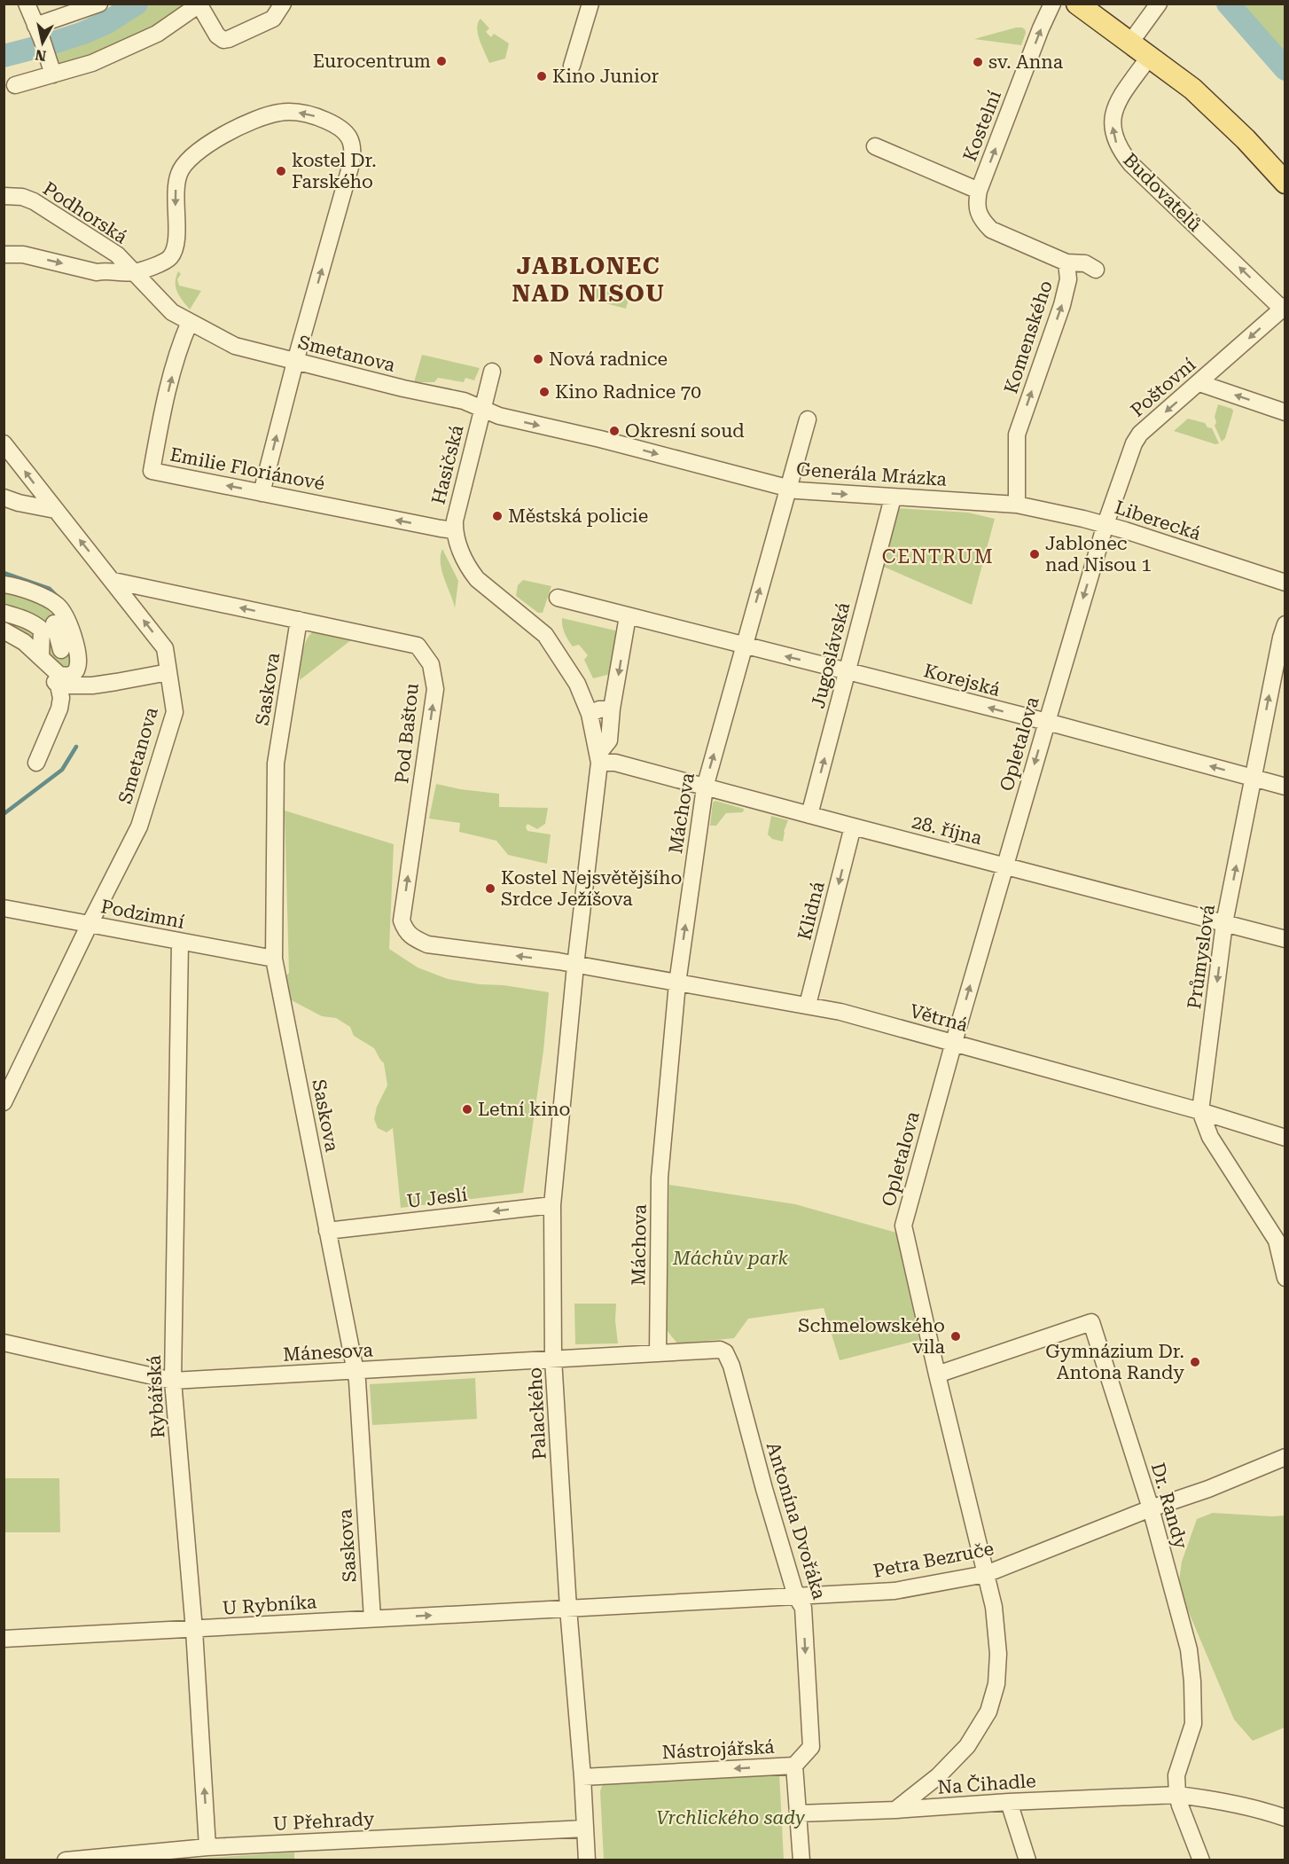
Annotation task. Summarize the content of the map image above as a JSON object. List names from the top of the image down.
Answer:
{
  "streets": {
    "street": [
      "Kostelní",
      "Budovatelů",
      "Podhorská",
      "Komenského",
      "Smetanova",
      "Poštovní",
      "Hasičská",
      "Emilie Floriánové",
      "Generála Mrázka",
      "Liberecká",
      "Jugoslávská",
      "Korejská",
      "Saskova",
      "Pod Baštou",
      "Opletalova",
      "Máchova",
      "28. října",
      "Klidná",
      "Podzimní",
      "Průmyslová",
      "Větrná",
      "U Jeslí",
      "Mánesova",
      "Rybářská",
      "Palackého",
      "Dr. Randy",
      "Antonína Dvořáka",
      "Petra Bezruče",
      "U Rybníka",
      "Nástrojářská",
      "Na Čihadle",
      "U Přehrady"
    ]
  },
  "crossings": [
    ["Kostelní", "Komenského"],
    ["Budovatelů", "Poštovní"],
    ["Podhorská", "Smetanova"],
    ["Komenského", "Generála Mrázka"],
    ["Komenského", "Liberecká"],
    ["Smetanova", "Hasičská"],
    ["Smetanova", "Emilie Floriánové"],
    ["Smetanova", "Generála Mrázka"],
    ["Smetanova", "Pod Baštou"],
    ["Smetanova", "Podzimní"],
    ["Poštovní", "Liberecká"],
    ["Poštovní", "Opletalova"],
    ["Hasičská", "Emilie Floriánové"],
    ["Generála Mrázka", "Liberecká"],
    ["Generála Mrázka", "Máchova"],
    ["Liberecká", "Opletalova"],
    ["Jugoslávská", "Korejská"],
    ["Jugoslávská", "28. října"],
    ["Korejská", "Opletalova"],
    ["Korejská", "Máchova"],
    ["Korejská", "Průmyslová"],
    ["Saskova", "Pod Baštou"],
    ["Saskova", "Podzimní"],
    ["Saskova", "U Jeslí"],
    ["Saskova", "Mánesova"],
    ["Saskova", "U Rybníka"],
    ["Pod Baštou", "Větrná"],
    ["Pod Baštou", "Palackého"],
    ["Opletalova", "28. října"],
    ["Opletalova", "Větrná"],
    ["Opletalova", "Dr. Randy"],
    ["Opletalova", "Petra Bezruče"],
    ["Opletalova", "Na Čihadle"],
    ["Máchova", "28. října"],
    ["Máchova", "Větrná"],
    ["Máchova", "Mánesova"],
    ["Máchova", "Antonína Dvořáka"],
    ["28. října", "Klidná"],
    ["28. října", "Průmyslová"],
    ["28. října", "Palackého"],
    ["Klidná", "Větrná"],
    ["Podzimní", "Rybářská"],
    ["Průmyslová", "Větrná"],
    ["Větrná", "Palackého"],
    ["U Jeslí", "Palackého"],
    ["Mánesova", "Rybářská"],
    ["Mánesova", "Palackého"],
    ["Mánesova", "Antonína Dvořáka"],
    ["Rybářská", "U Rybníka"],
    ["Rybářská", "U Přehrady"],
    ["Palackého", "Petra Bezruče"],
    ["Palackého", "U Rybníka"],
    ["Palackého", "Nástrojářská"],
    ["Palackého", "U Přehrady"],
    ["Dr. Randy", "Petra Bezruče"],
    ["Dr. Randy", "Na Čihadle"],
    ["Antonína Dvořáka", "Petra Bezruče"],
    ["Antonína Dvořáka", "Nástrojářská"],
    ["Petra Bezruče", "U Rybníka"],
    ["Nástrojářská", "Na Čihadle"]
  ],
  "one_way": [
    "Kostelní",
    "Budovatelů",
    "Komenského",
    "Poštovní",
    "Generála Mrázka",
    "Jugoslávská",
    "Korejská",
    "Klidná",
    "U Jeslí",
    "Nástrojářská"
  ],
  "districts": ["JABLONEC NAD NISOU", "CENTRUM"],
  "parks": ["Máchův park", "Vrchlického sady"],
  "places": [
    "Eurocentrum",
    "sv. Anna",
    "Kino Junior",
    "kostel Dr. Farského",
    "Nová radnice",
    "Kino Radnice 70",
    "Okresní soud",
    "Městská policie",
    "Jablonec nad Nisou 1",
    "Kostel Nejsvětějšího Srdce Ježíšova",
    "Letní kino",
    "Schmelowského vila",
    "Gymnázium Dr. Antona Randy"
  ],
  "north": "bottom"
}
